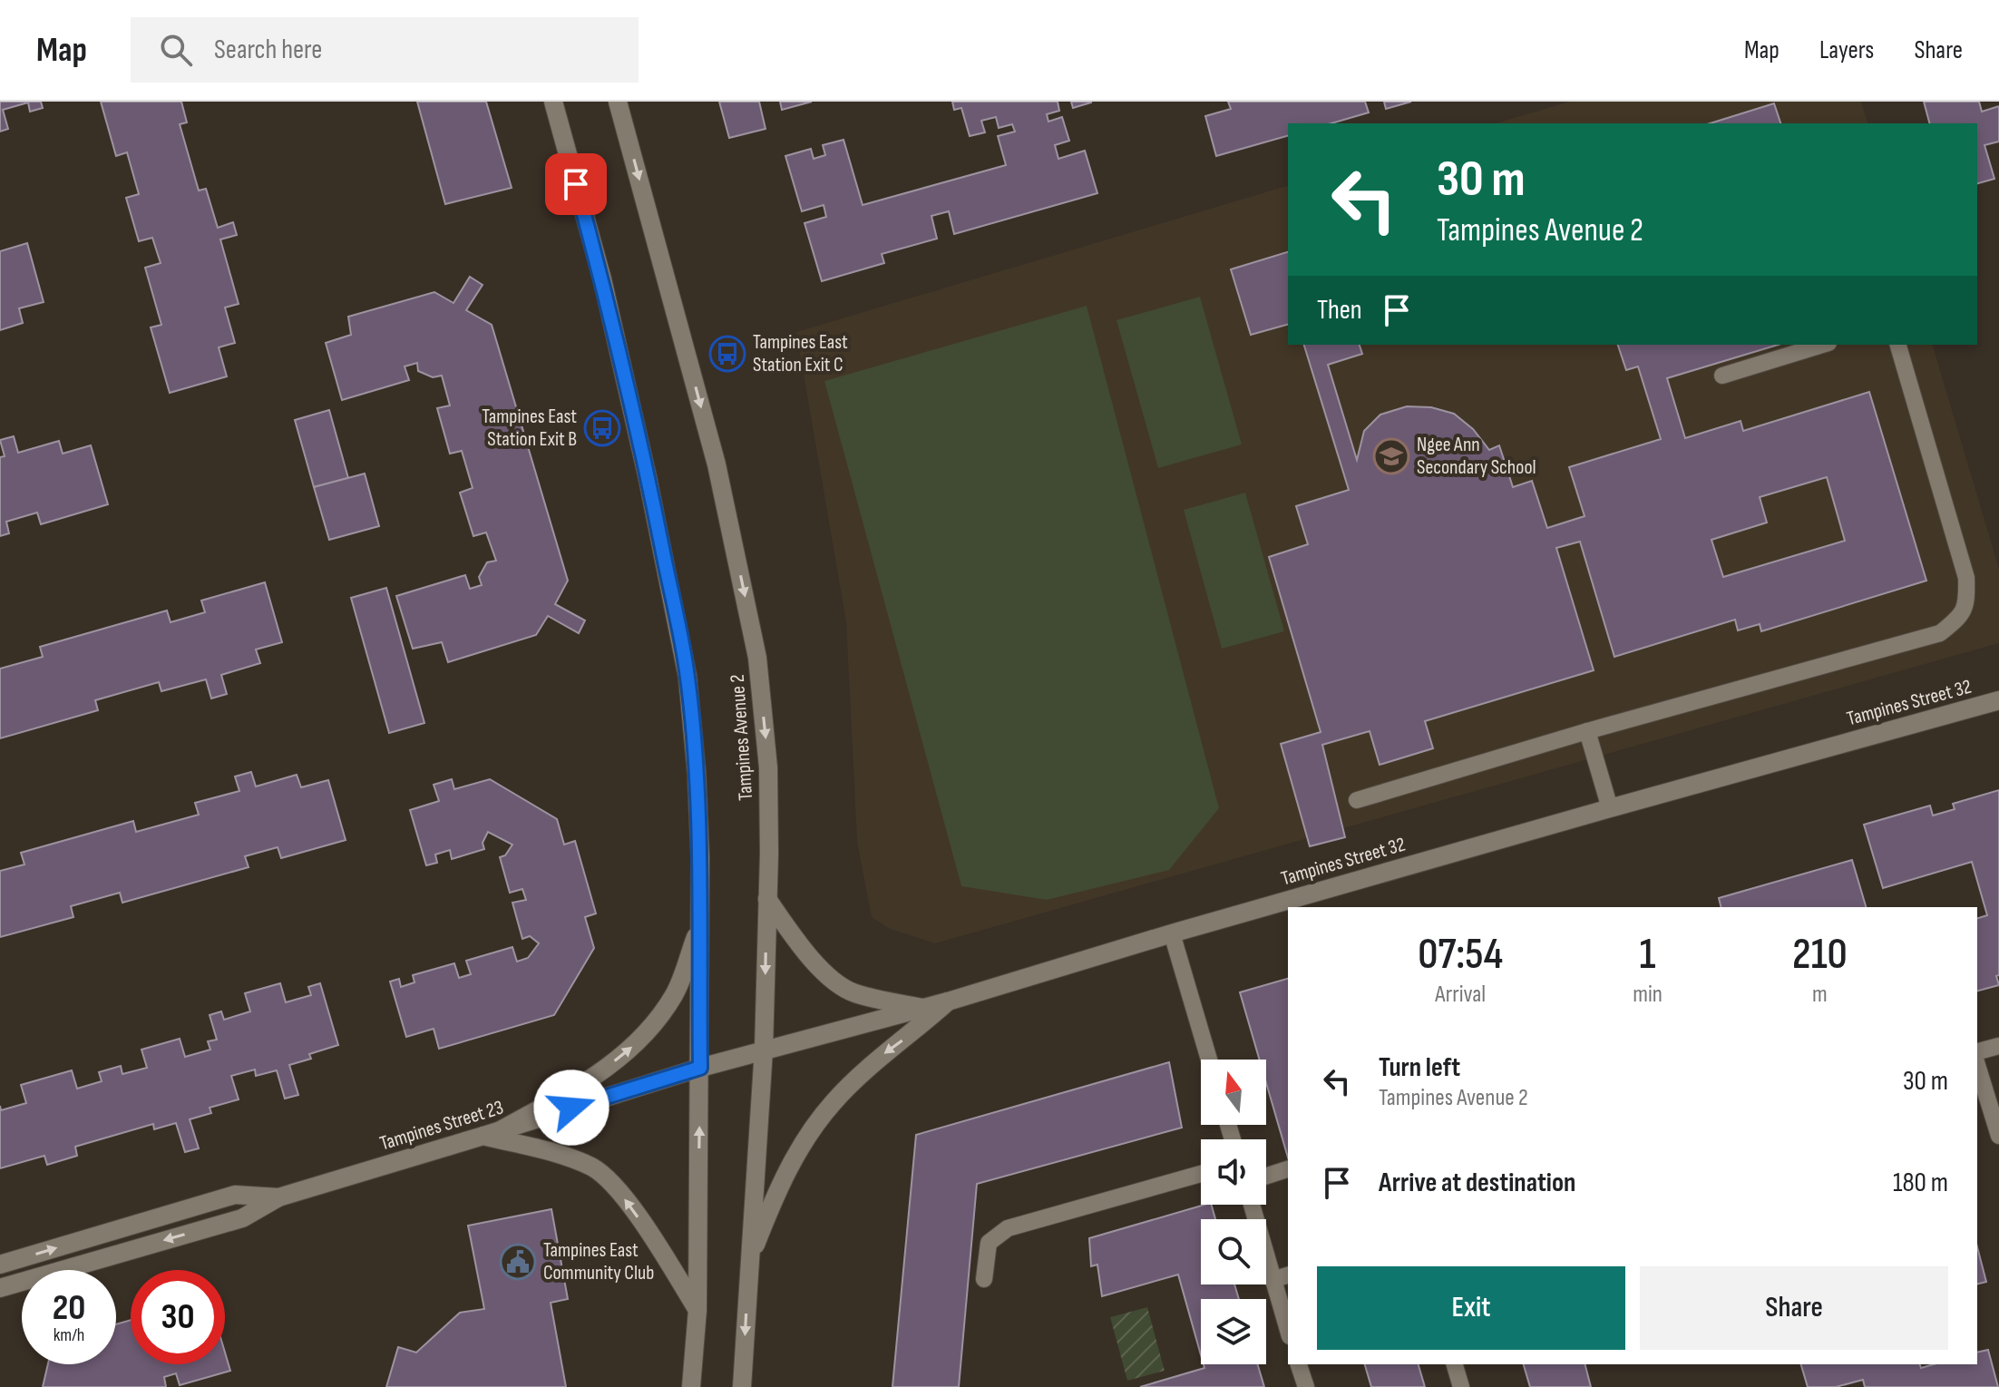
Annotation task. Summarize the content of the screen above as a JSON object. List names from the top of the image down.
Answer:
{
  "streets": {
    "main road": ["Tampines Street 32", "Tampines Avenue 2", "Tampines Street 23"]
  },
  "crossings": [
    ["Tampines Street 32", "Tampines Avenue 2"],
    ["Tampines Street 32", "Tampines Street 23"]
  ],
  "places": {
    "bus stop": ["Tampines East Station Exit C", "Tampines East Station Exit B"],
    "school or university": ["Ngee Ann Secondary School"],
    "public building": ["Tampines East Community Club"]
  },
  "north": "top",
  "page": {
    "header": "Map",
    "search": "Search here",
    "nav": ["Map", "Layers", "Share"],
    "turn": ["30 m", "Tampines Avenue 2"],
    "then": "Then",
    "eta": [
      "07:54",
      "Arrival",
      "1",
      "min",
      "210",
      "m"
    ],
    "list": [
      {
        "name": "Turn left",
        "note": "Tampines Avenue 2",
        "value": "30 m"
      },
      {
        "name": "Arrive at destination",
        "value": "180 m"
      }
    ],
    "buttons": ["Exit", "Share"],
    "speed": "20 km/h",
    "limit": "30"
  }
}
